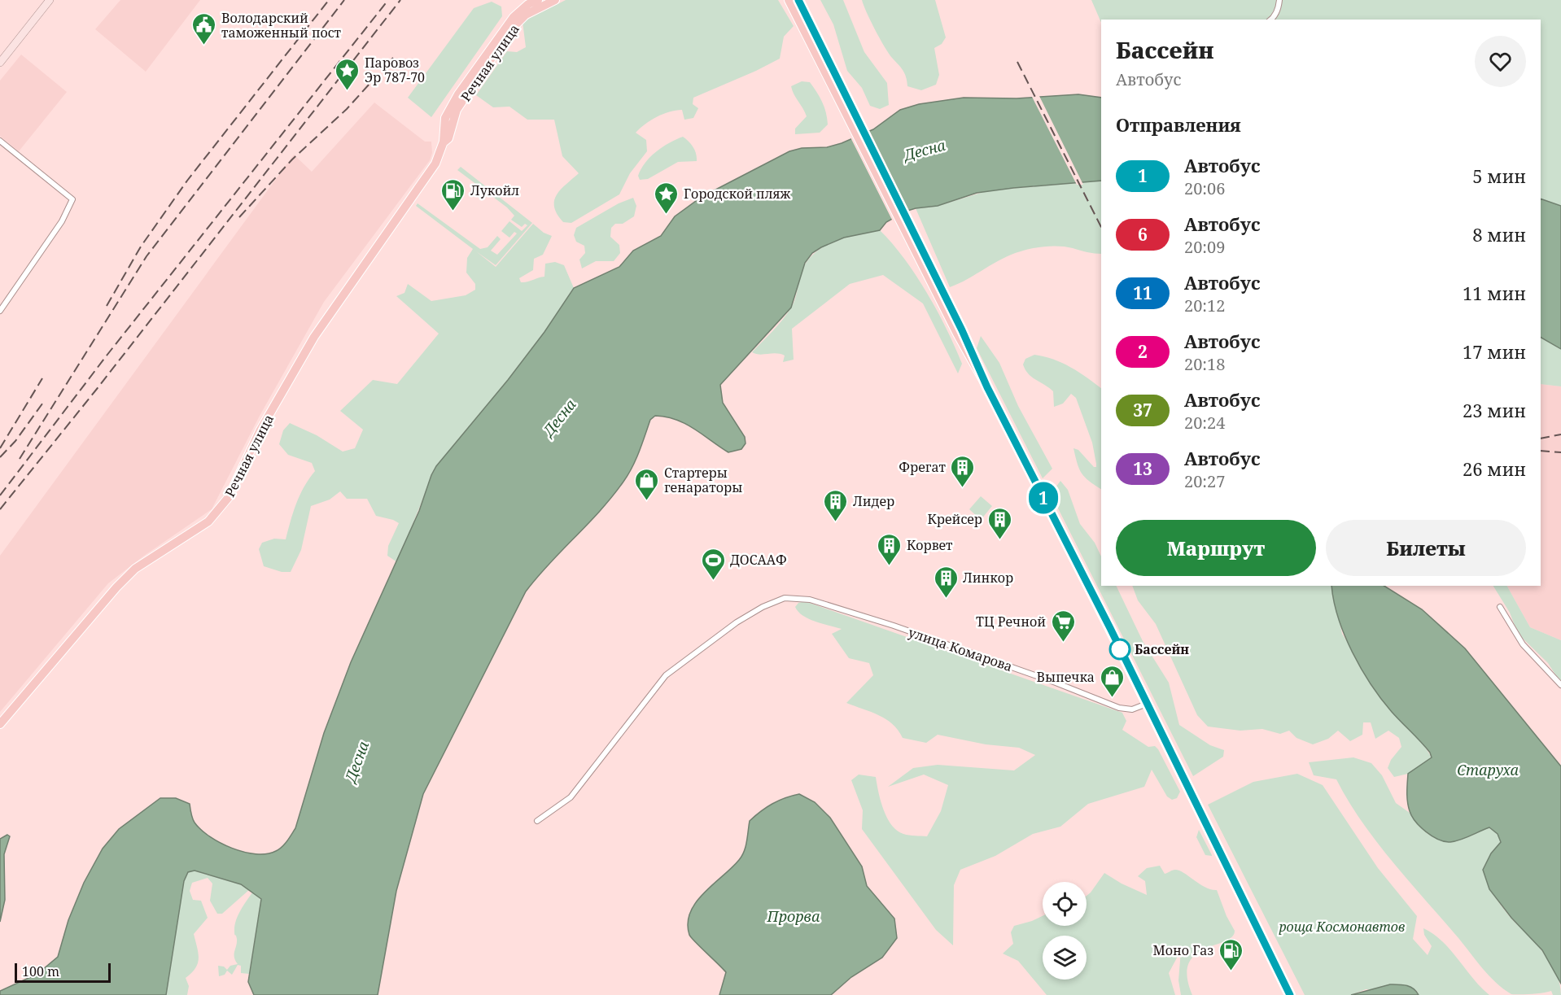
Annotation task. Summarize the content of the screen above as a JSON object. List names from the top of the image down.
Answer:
{
  "streets": {
    "main road": ["Речная улица"],
    "street": ["улица Комарова"]
  },
  "water": ["Десна", "Старуха", "Прорва"],
  "parks": ["роща Космонавтов"],
  "places": {
    "public building": ["Володарский таможенный пост"],
    "place": ["Паровоз Эр 787-70", "Городской пляж"],
    "fuel station": ["Лукойл", "Моно Газ"],
    "building": [
      "Фрегат",
      "Лидер",
      "Крейсер",
      "Корвет",
      "Линкор"
    ],
    "shop": ["Стартеры генараторы", "Выпечка"],
    "sports": ["ДОСААФ"],
    "supermarket": ["ТЦ Речной"],
    "other": ["Бассейн"]
  },
  "lines": ["bus line 1"],
  "scale_bar": "100 m",
  "page": {
    "on_map": "1",
    "heading": [
      ["Бассейн", "Автобус"],
      "Отправления"
    ],
    "list": [
      {
        "mark": "1",
        "name": "Автобус",
        "note": "20:06",
        "value": "5 мин"
      },
      {
        "mark": "6",
        "name": "Автобус",
        "note": "20:09",
        "value": "8 мин"
      },
      {
        "mark": "11",
        "name": "Автобус",
        "note": "20:12",
        "value": "11 мин"
      },
      {
        "mark": "2",
        "name": "Автобус",
        "note": "20:18",
        "value": "17 мин"
      },
      {
        "mark": "37",
        "name": "Автобус",
        "note": "20:24",
        "value": "23 мин"
      },
      {
        "mark": "13",
        "name": "Автобус",
        "note": "20:27",
        "value": "26 мин"
      }
    ],
    "buttons": ["Маршрут", "Билеты"],
    "scale": "100 m"
  }
}
